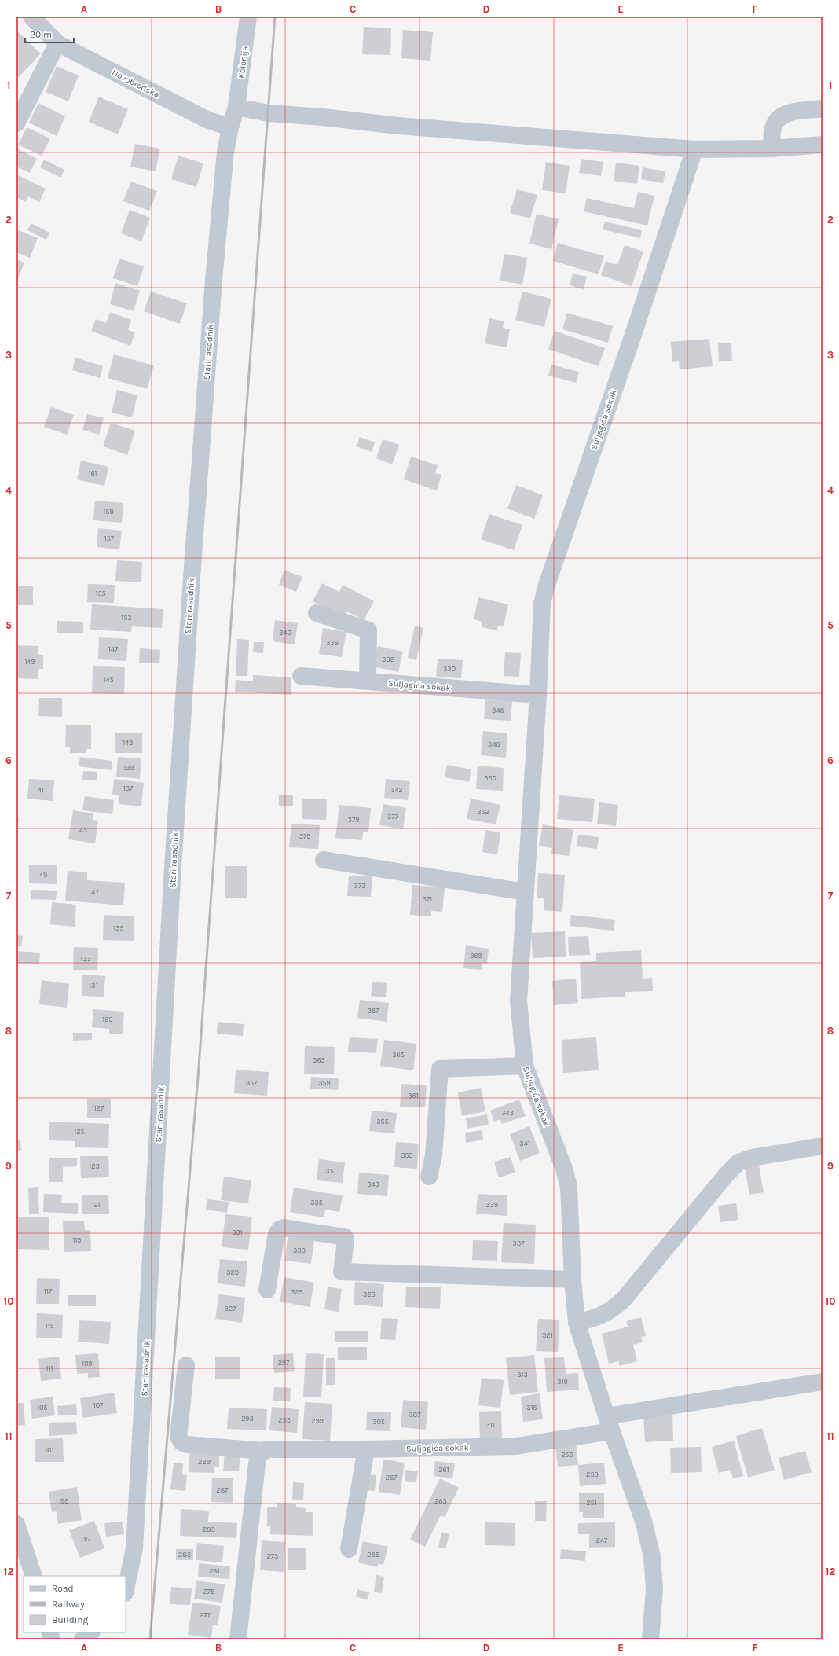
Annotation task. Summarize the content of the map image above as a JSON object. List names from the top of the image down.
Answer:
{
  "streets": {
    "street": [
      "Kolonija",
      "Novobrodska",
      "Stari rasadnik",
      "Suljagića sokak"
    ]
  },
  "crossings": [
    ["Novobrodska", "Stari rasadnik"]
  ],
  "house_numbers": [
    "161",
    "159",
    "157",
    "155",
    "153",
    "340",
    "338",
    "147",
    "332",
    "149",
    "330",
    "145",
    "346",
    "143",
    "348",
    "139",
    "350",
    "137",
    "41",
    "342",
    "352",
    "377",
    "379",
    "45",
    "375",
    "49",
    "373",
    "47",
    "371",
    "135",
    "369",
    "133",
    "131",
    "367",
    "129",
    "365",
    "363",
    "357",
    "359",
    "361",
    "127",
    "343",
    "355",
    "125",
    "341",
    "353",
    "123",
    "351",
    "349",
    "335",
    "121",
    "339",
    "331",
    "119",
    "337",
    "333",
    "329",
    "117",
    "325",
    "323",
    "327",
    "115",
    "321",
    "297",
    "109",
    "111",
    "313",
    "319",
    "107",
    "105",
    "315",
    "307",
    "293",
    "295",
    "299",
    "305",
    "311",
    "101",
    "255",
    "289",
    "261",
    "253",
    "267",
    "287",
    "99",
    "263",
    "251",
    "285",
    "97",
    "247",
    "283",
    "265",
    "273",
    "281",
    "279",
    "277"
  ],
  "legend": ["Road", "Railway", "Building"],
  "scale_bar": "20 m",
  "grid": {
    "columns": [
      "A",
      "B",
      "C",
      "D",
      "E",
      "F"
    ],
    "rows": [
      "1",
      "2",
      "3",
      "4",
      "5",
      "6",
      "7",
      "8",
      "9",
      "10",
      "11",
      "12"
    ]
  }
}
